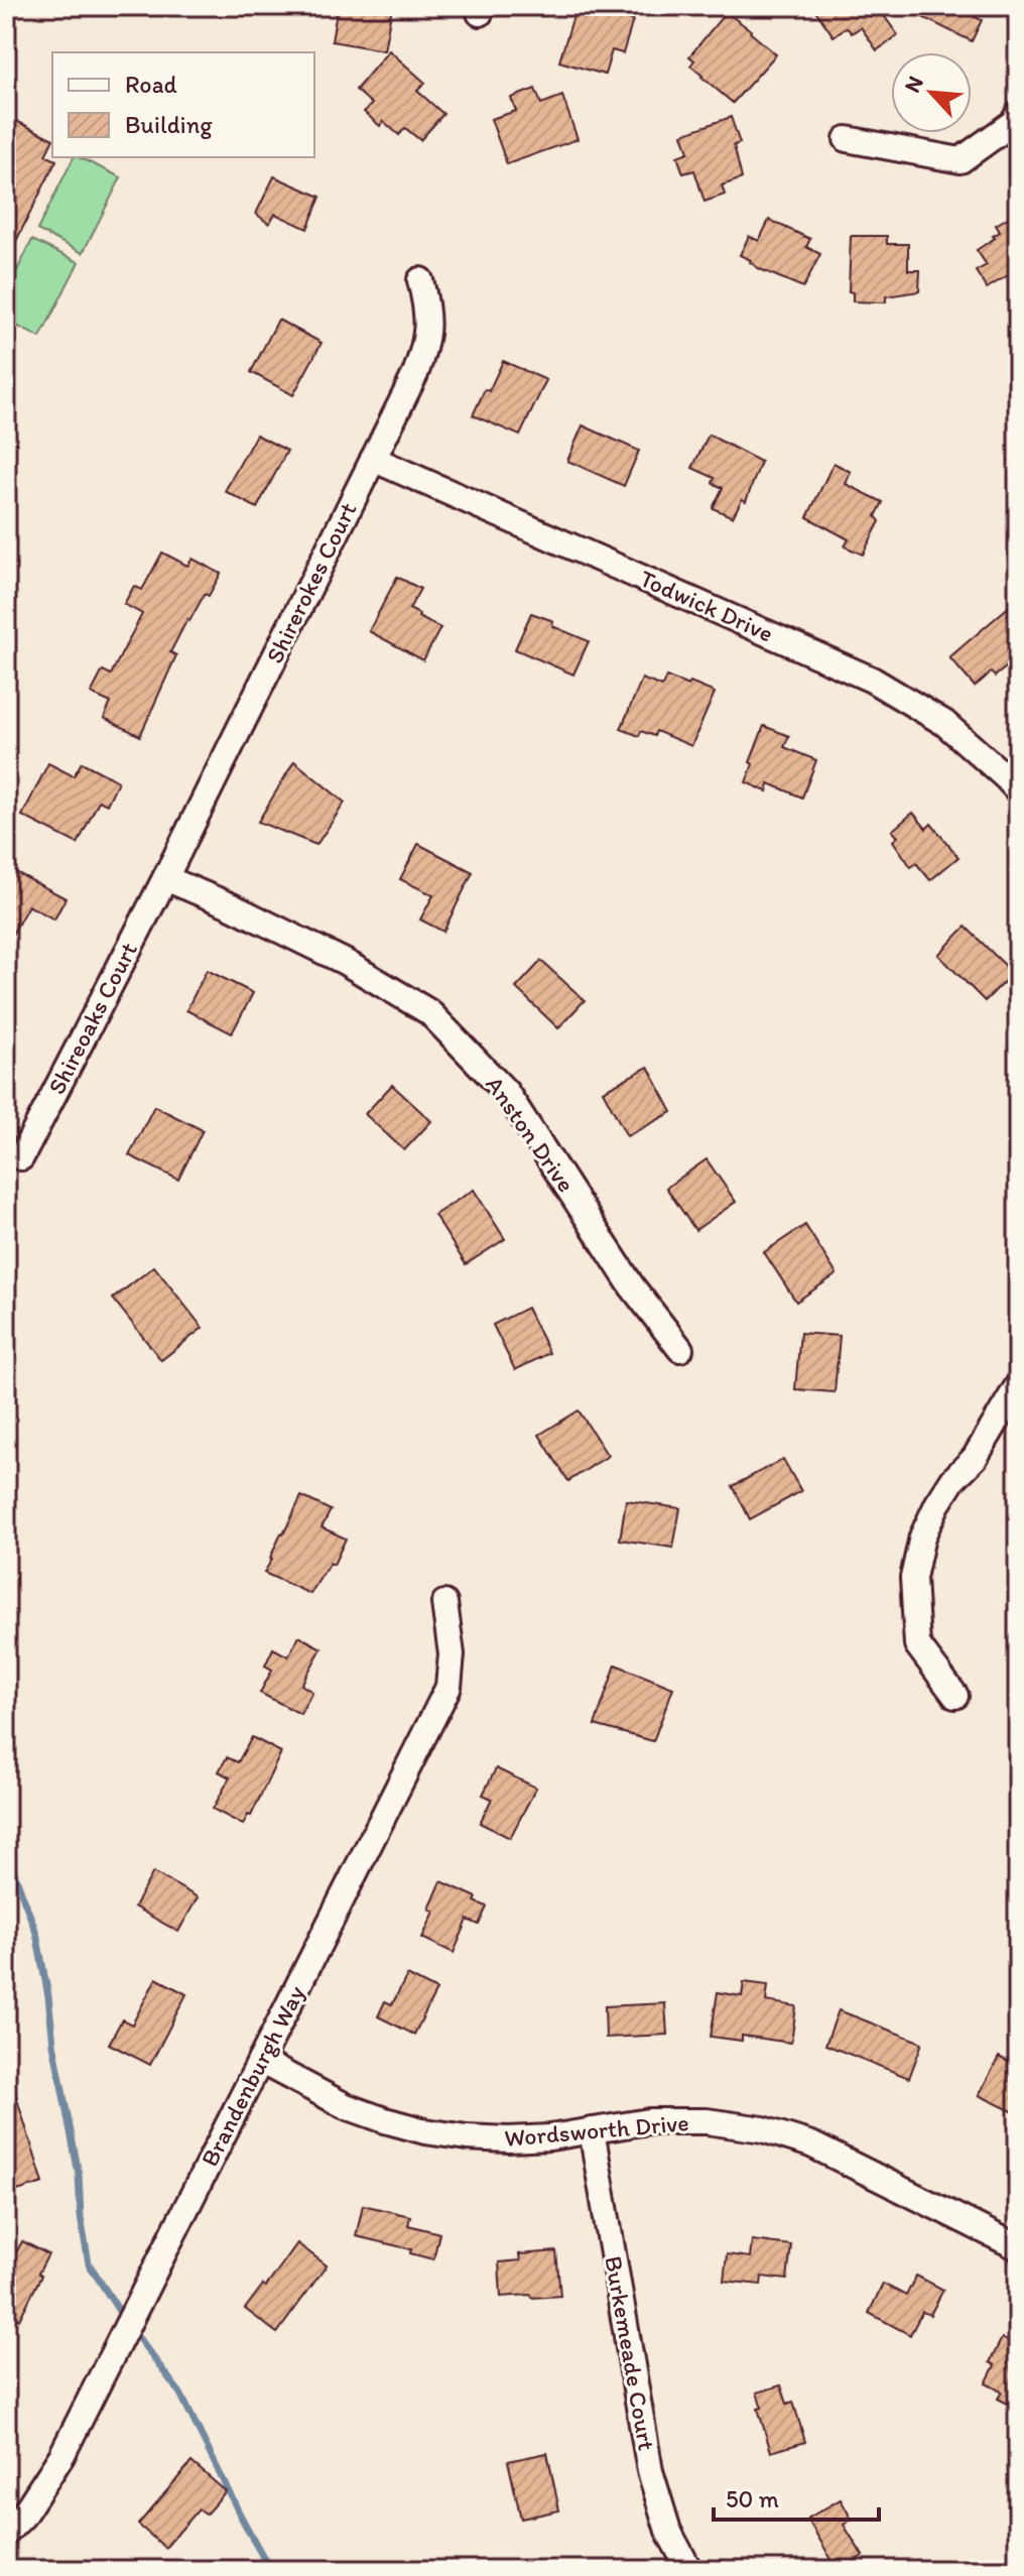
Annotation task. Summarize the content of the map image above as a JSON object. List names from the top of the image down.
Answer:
{
  "streets": {
    "street": [
      "Shirerokes Court",
      "Todwick Drive",
      "Shireoaks Court",
      "Anston Drive",
      "Brandenburgh Way",
      "Wordsworth Drive",
      "Burkemeade Court"
    ]
  },
  "crossings": [
    ["Shirerokes Court", "Todwick Drive"],
    ["Shirerokes Court", "Shireoaks Court"],
    ["Shirerokes Court", "Anston Drive"],
    ["Shireoaks Court", "Anston Drive"],
    ["Brandenburgh Way", "Wordsworth Drive"],
    ["Wordsworth Drive", "Burkemeade Court"]
  ],
  "legend": ["Road", "Building"],
  "scale_bar": "50 m",
  "north": "top left"
}
